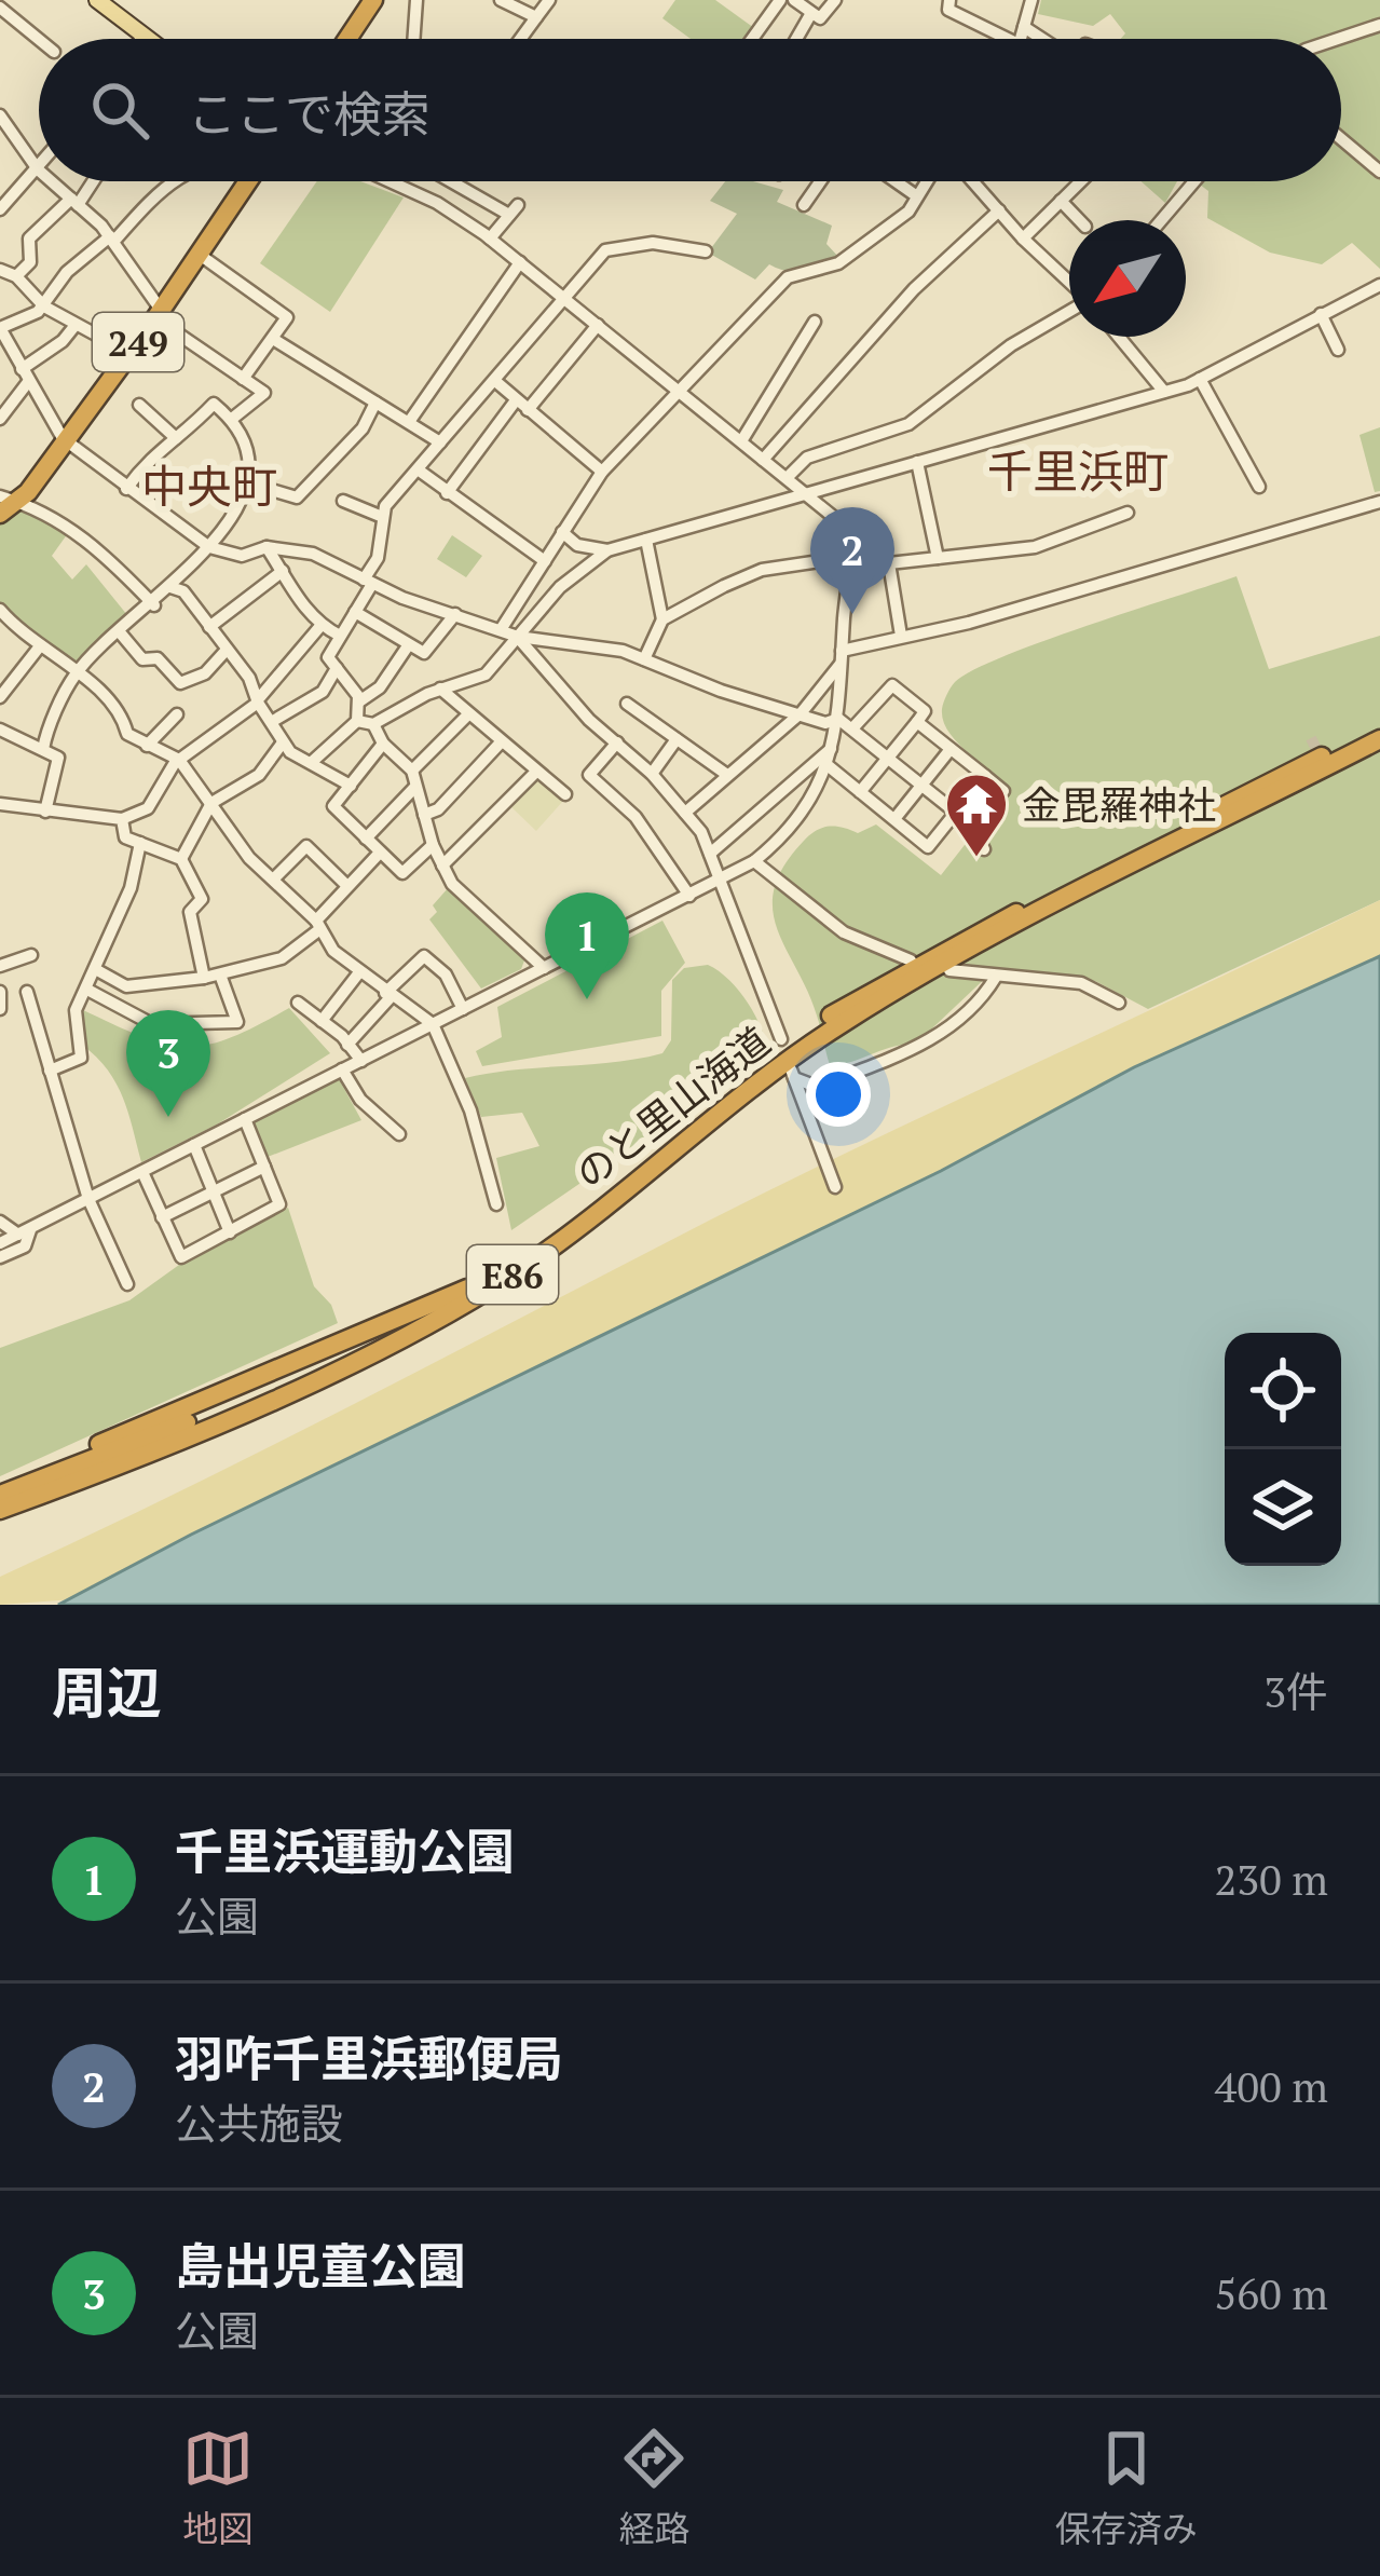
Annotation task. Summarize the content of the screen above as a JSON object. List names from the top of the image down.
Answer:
{
  "streets": {
    "highway": ["249", "のと里山海道", "E86"]
  },
  "districts": ["千里浜町", "中央町"],
  "places": {
    "temple": ["金毘羅神社"]
  },
  "north": "bottom left",
  "page": {
    "search": "ここで検索",
    "pins": ["2", "1", "3"],
    "heading": ["周辺", "3件"],
    "list": [
      {
        "mark": "1",
        "name": "千里浜運動公園",
        "note": "公園",
        "value": "230 m"
      },
      {
        "mark": "2",
        "name": "羽咋千里浜郵便局",
        "note": "公共施設",
        "value": "400 m"
      },
      {
        "mark": "3",
        "name": "島出児童公園",
        "note": "公園",
        "value": "560 m"
      }
    ],
    "nav": ["地図", "経路", "保存済み"]
  }
}
